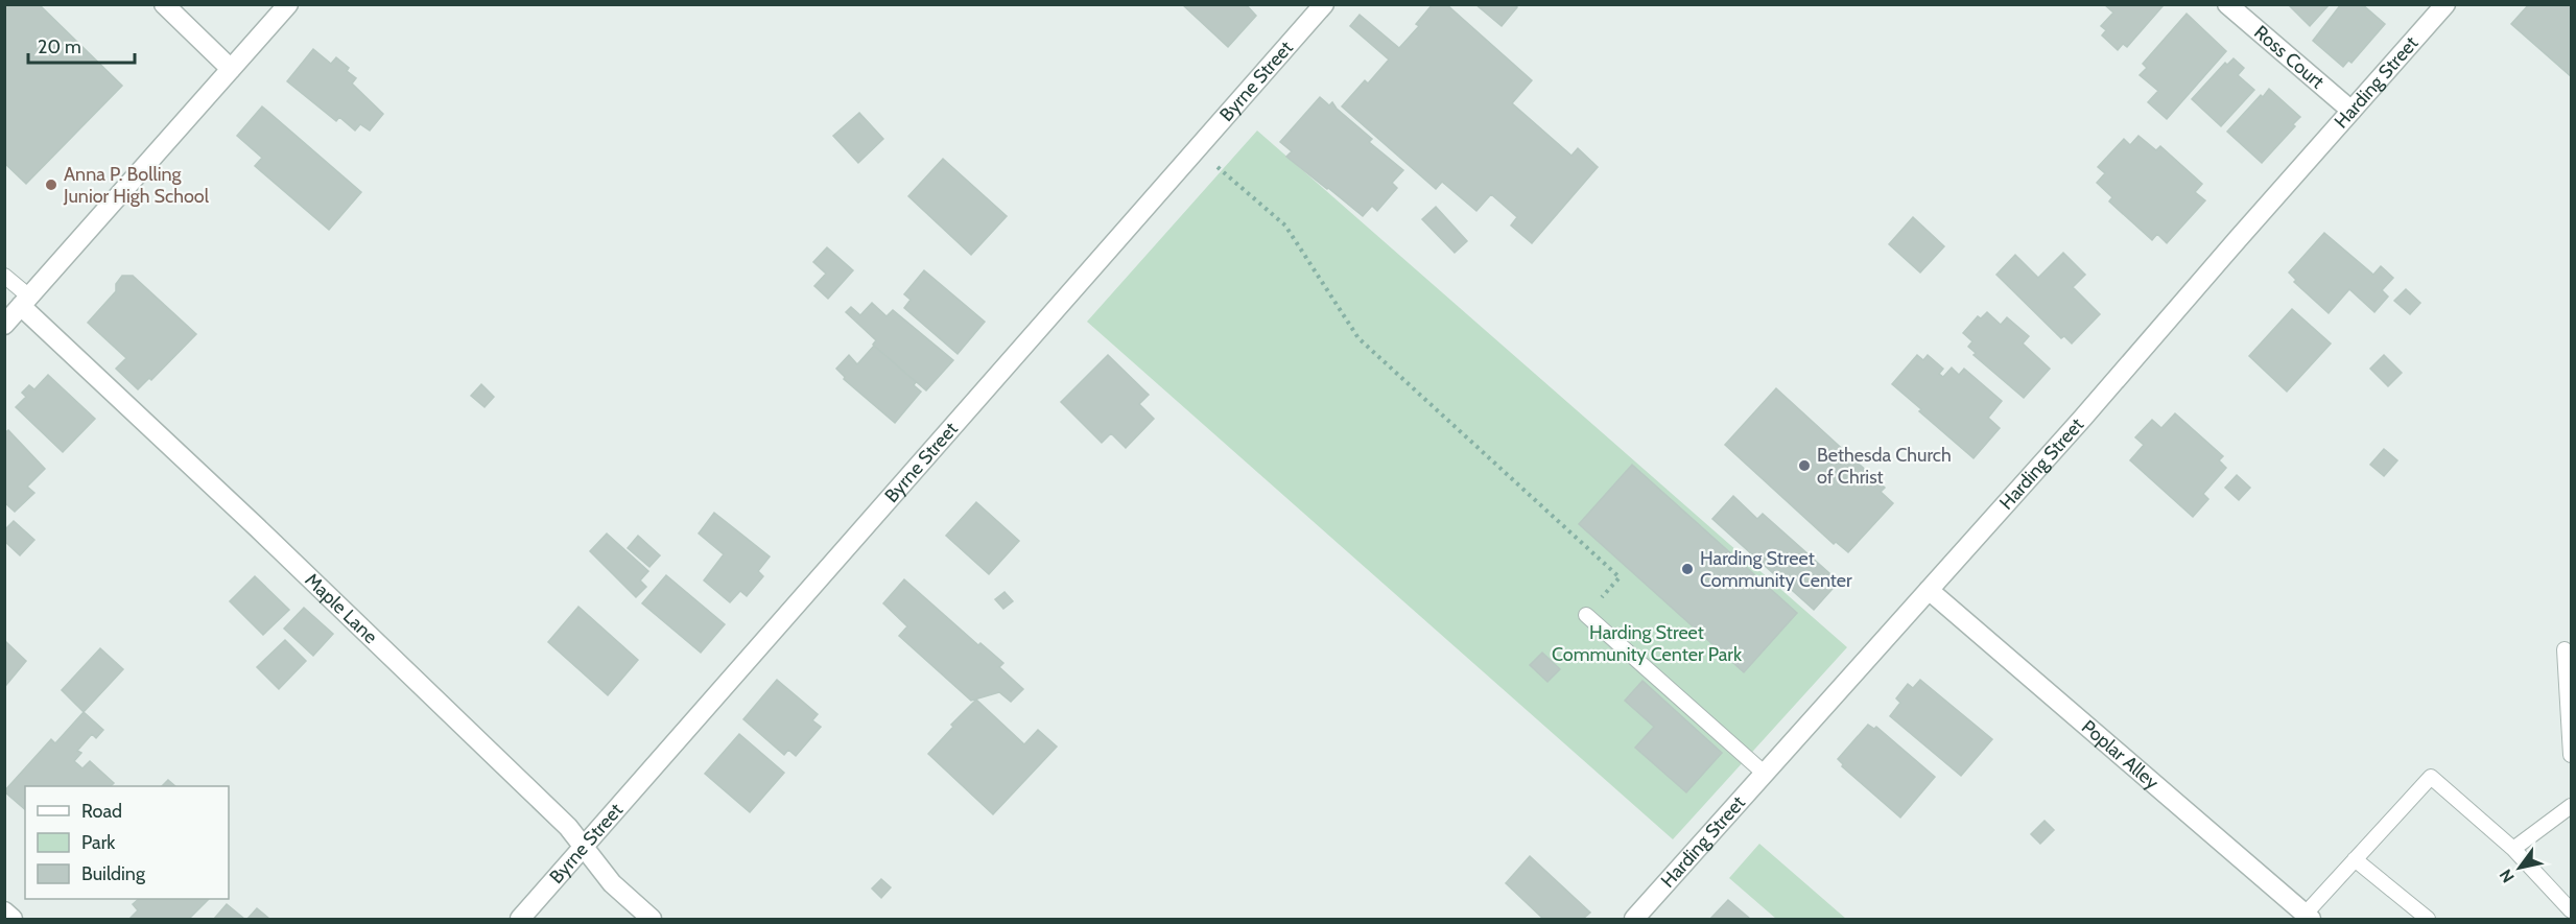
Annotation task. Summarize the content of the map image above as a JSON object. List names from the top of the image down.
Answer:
{
  "streets": {
    "street": [
      "Ross Court",
      "Byrne Street",
      "Harding Street",
      "Maple Lane",
      "Poplar Alley"
    ]
  },
  "crossings": [
    ["Ross Court", "Harding Street"],
    ["Byrne Street", "Maple Lane"],
    ["Harding Street", "Poplar Alley"]
  ],
  "parks": ["Harding Street Community Center Park"],
  "places": ["Anna P. Bolling Junior High School", "Bethesda Church of Christ", "Harding Street Community Center"],
  "legend": ["Road", "Park", "Building"],
  "scale_bar": "20 m",
  "north": "bottom left"
}
